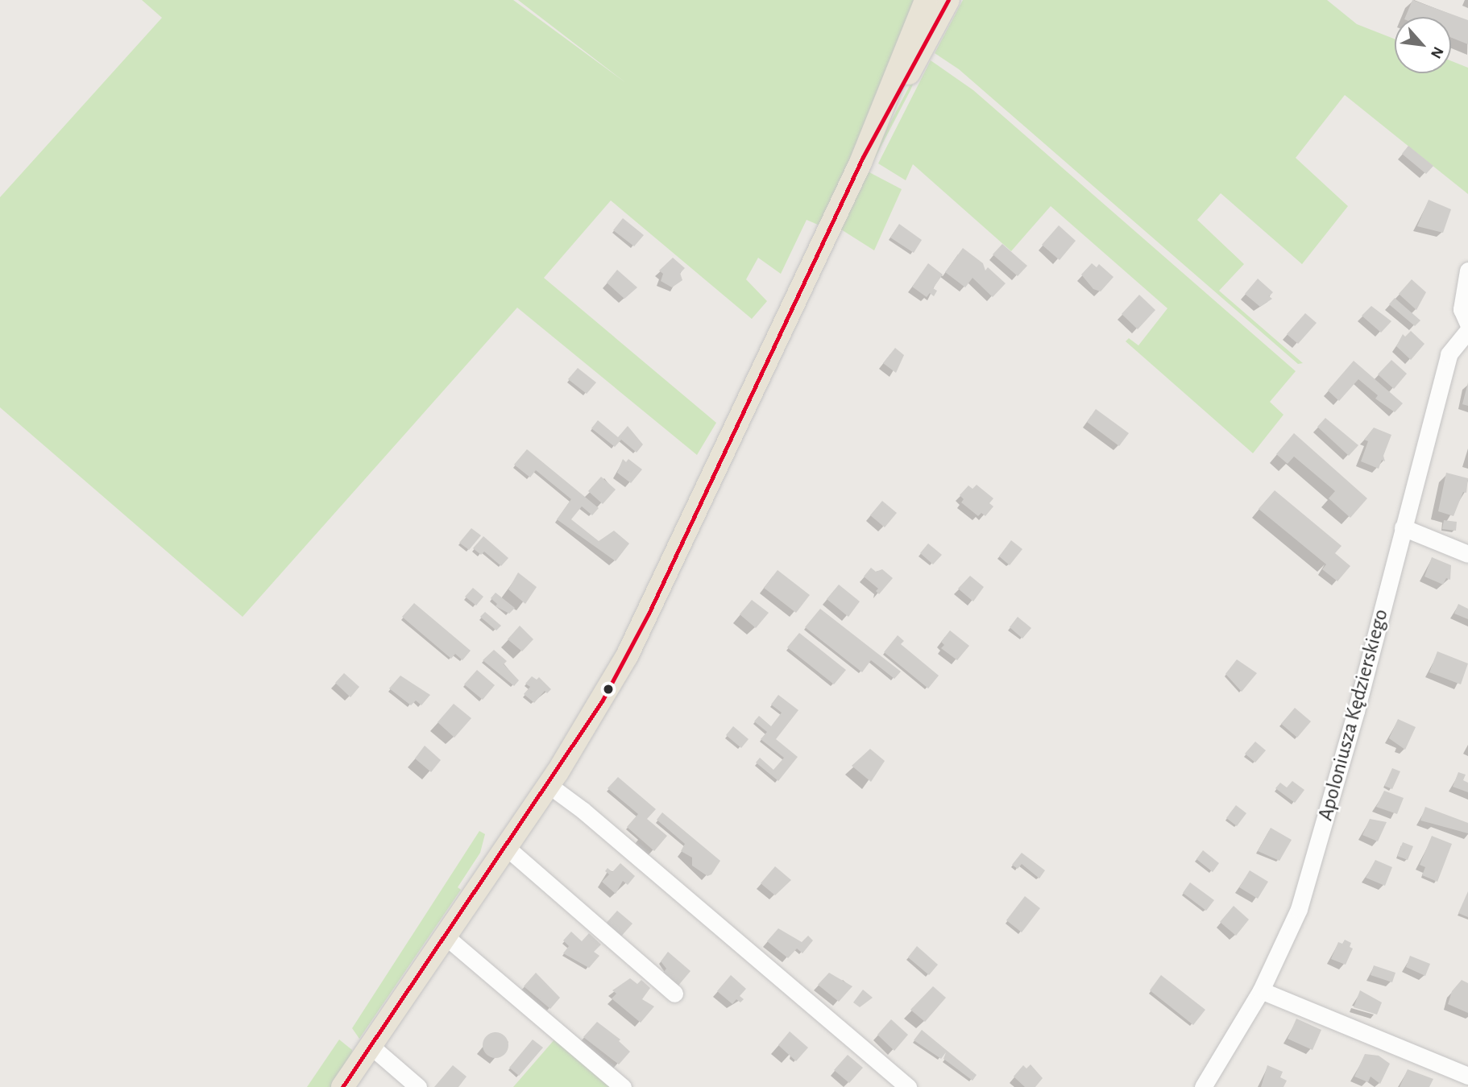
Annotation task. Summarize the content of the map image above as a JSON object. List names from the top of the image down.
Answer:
{
  "streets": {
    "street": ["Apoloniusza Kędzierskiego"]
  },
  "north": "bottom right"
}
